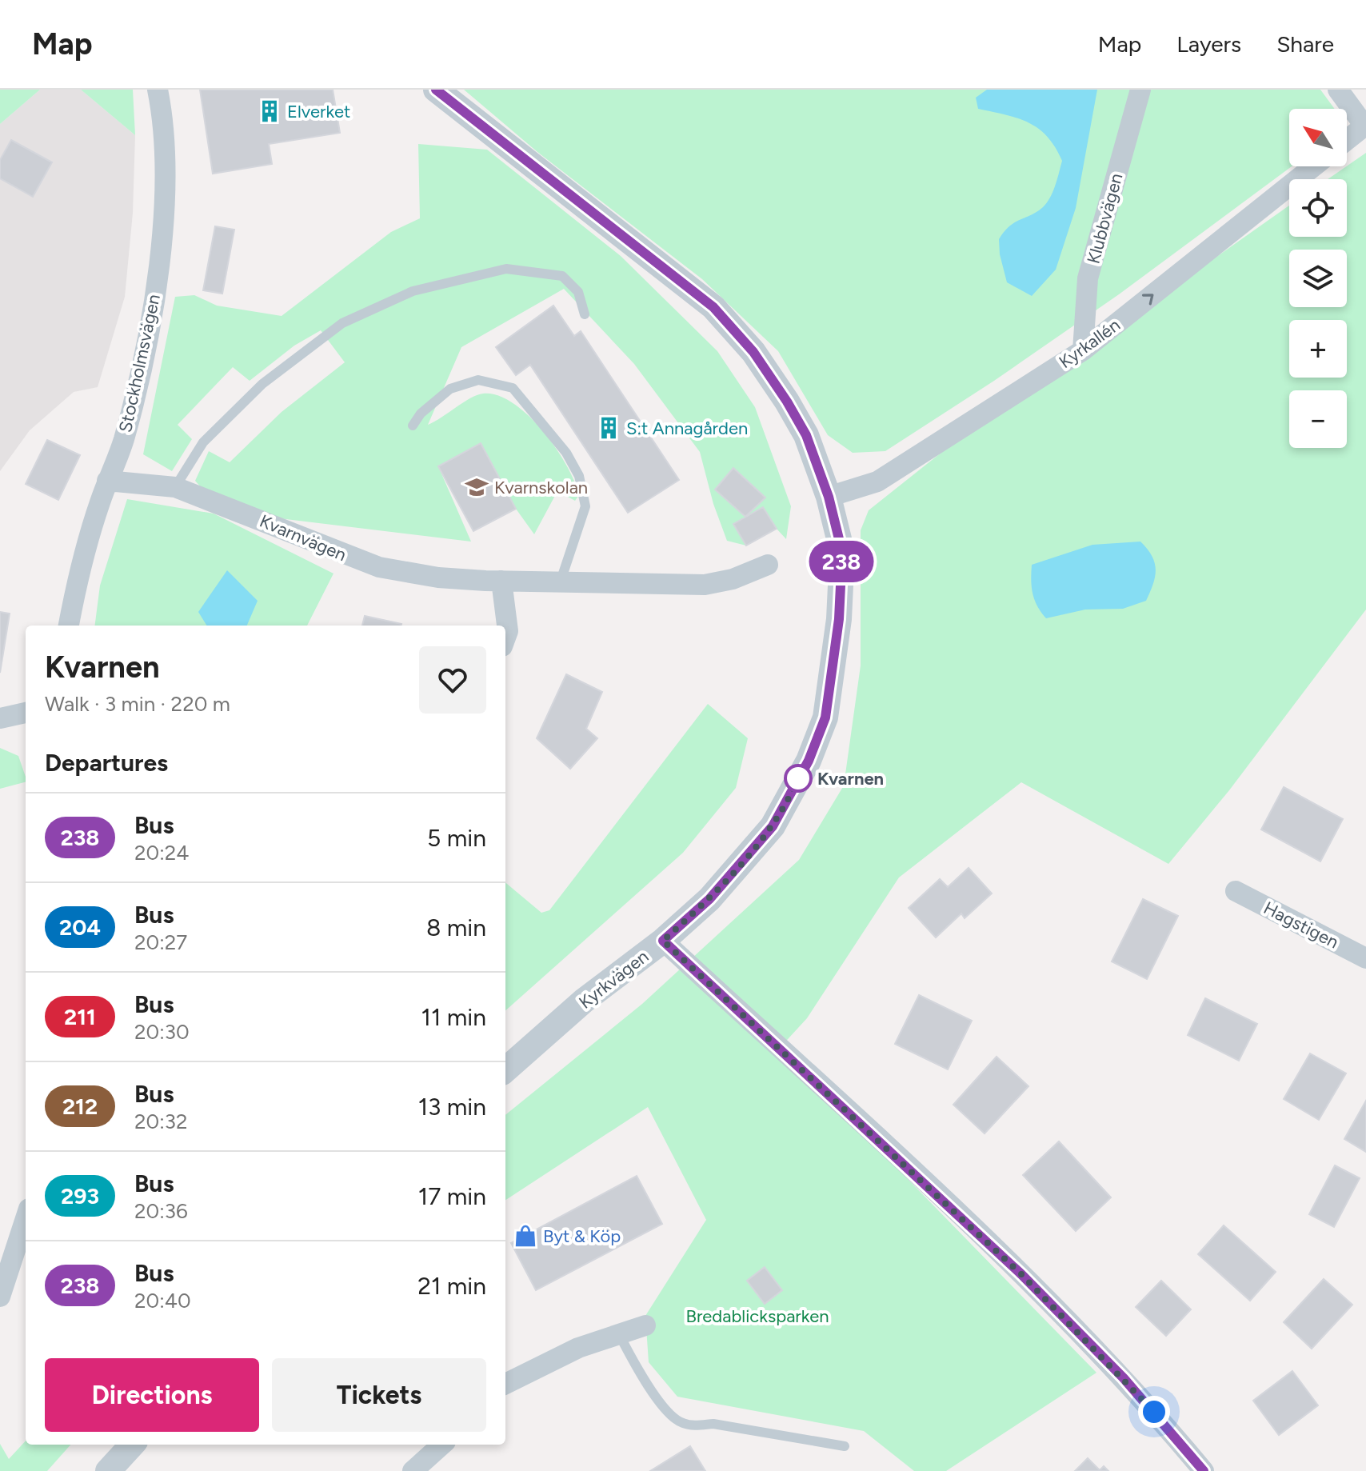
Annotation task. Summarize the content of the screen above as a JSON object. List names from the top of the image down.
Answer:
{
  "streets": {
    "street": [
      "Klubbvägen",
      "Kyrkallén",
      "Stockholmsvägen",
      "Kvarnvägen",
      "Hagstigen",
      "Kyrkvägen"
    ]
  },
  "crossings": [
    ["Klubbvägen", "Kyrkallén"],
    ["Kyrkallén", "Kyrkvägen"],
    ["Stockholmsvägen", "Kvarnvägen"]
  ],
  "one_way": ["Kyrkallén"],
  "parks": ["Bredablicksparken"],
  "places": {
    "building": ["Elverket", "S:t Annagården"],
    "school or university": ["Kvarnskolan"],
    "other": ["Kvarnen"],
    "shop": ["Byt & Köp"]
  },
  "lines": ["bus line 238"],
  "north": "top left",
  "page": {
    "header": "Map",
    "nav": ["Map", "Layers", "Share"],
    "on_map": "238",
    "map_buttons": ["+", "−"],
    "heading": [
      ["Kvarnen", "Walk · 3 min · 220 m"],
      "Departures"
    ],
    "list": [
      {
        "mark": "238",
        "name": "Bus",
        "note": "20:24",
        "value": "5 min"
      },
      {
        "mark": "204",
        "name": "Bus",
        "note": "20:27",
        "value": "8 min"
      },
      {
        "mark": "211",
        "name": "Bus",
        "note": "20:30",
        "value": "11 min"
      },
      {
        "mark": "212",
        "name": "Bus",
        "note": "20:32",
        "value": "13 min"
      },
      {
        "mark": "293",
        "name": "Bus",
        "note": "20:36",
        "value": "17 min"
      },
      {
        "mark": "238",
        "name": "Bus",
        "note": "20:40",
        "value": "21 min"
      }
    ],
    "buttons": ["Directions", "Tickets"]
  }
}
